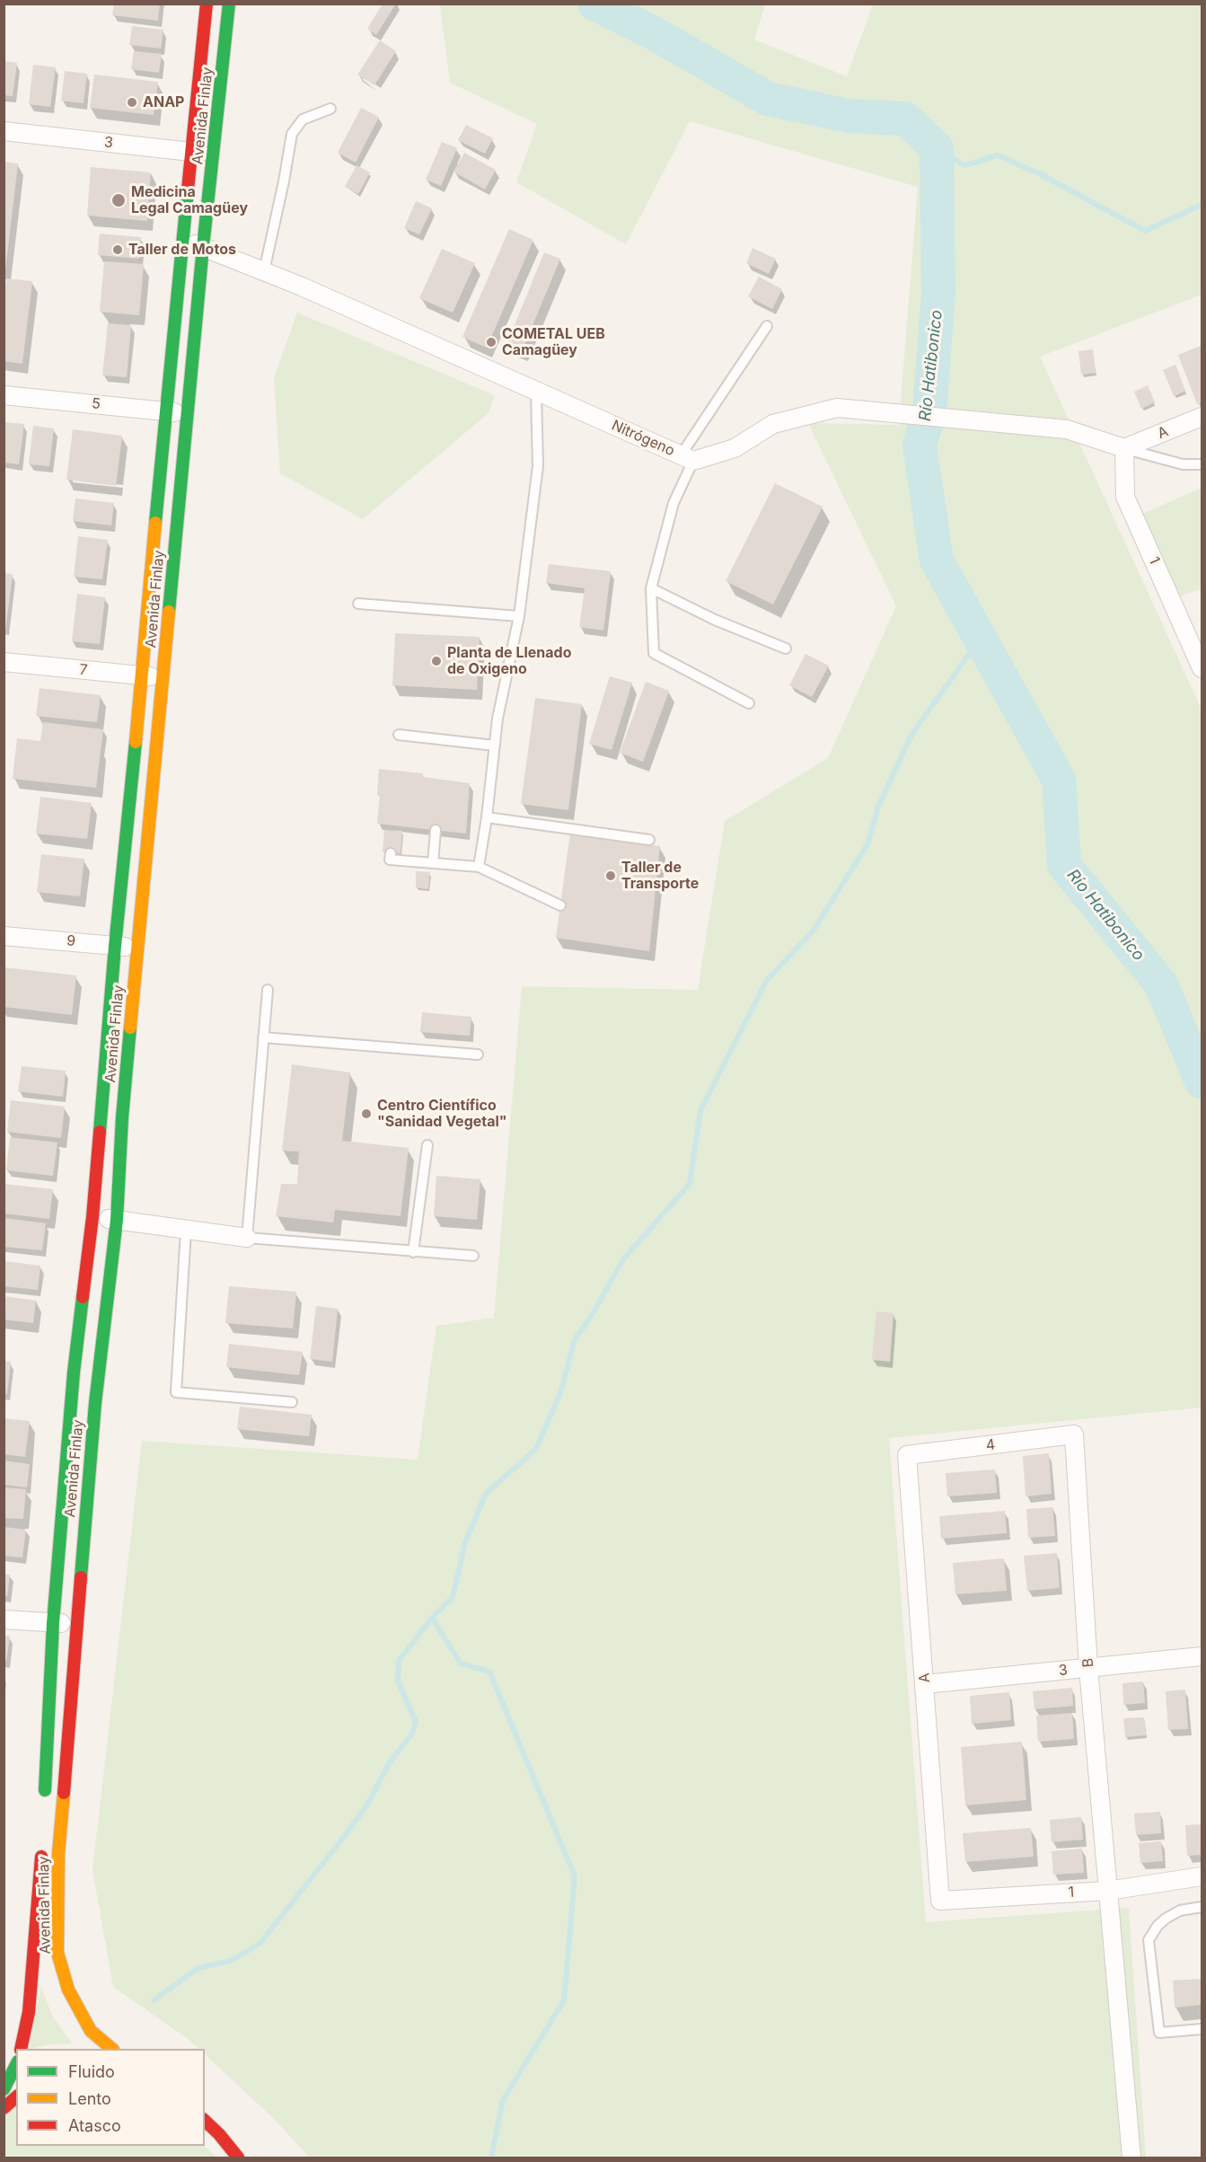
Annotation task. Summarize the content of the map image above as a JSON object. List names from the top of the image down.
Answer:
{
  "streets": {
    "main road": ["Avenida Finlay"],
    "street": [
      "3",
      "5",
      "A",
      "Nitrógeno",
      "1",
      "7",
      "9",
      "4",
      "B"
    ]
  },
  "crossings": [
    ["Avenida Finlay", "3"],
    ["Avenida Finlay", "5"],
    ["Avenida Finlay", "Nitrógeno"],
    ["Avenida Finlay", "7"],
    ["Avenida Finlay", "9"],
    ["3", "A"],
    ["3", "B"],
    ["A", "Nitrógeno"],
    ["A", "1"],
    ["A", "4"],
    ["Nitrógeno", "1"],
    ["1", "B"],
    ["4", "B"]
  ],
  "water": ["Río Hatibonico"],
  "places": [
    "ANAP",
    "Medicina Legal Camagüey",
    "Taller de Motos",
    "COMETAL UEB Camagüey",
    "Planta de Llenado de Oxigeno",
    "Taller de Transporte",
    "Centro Científico \"Sanidad Vegetal\""
  ],
  "legend": ["Fluido", "Lento", "Atasco"]
}
